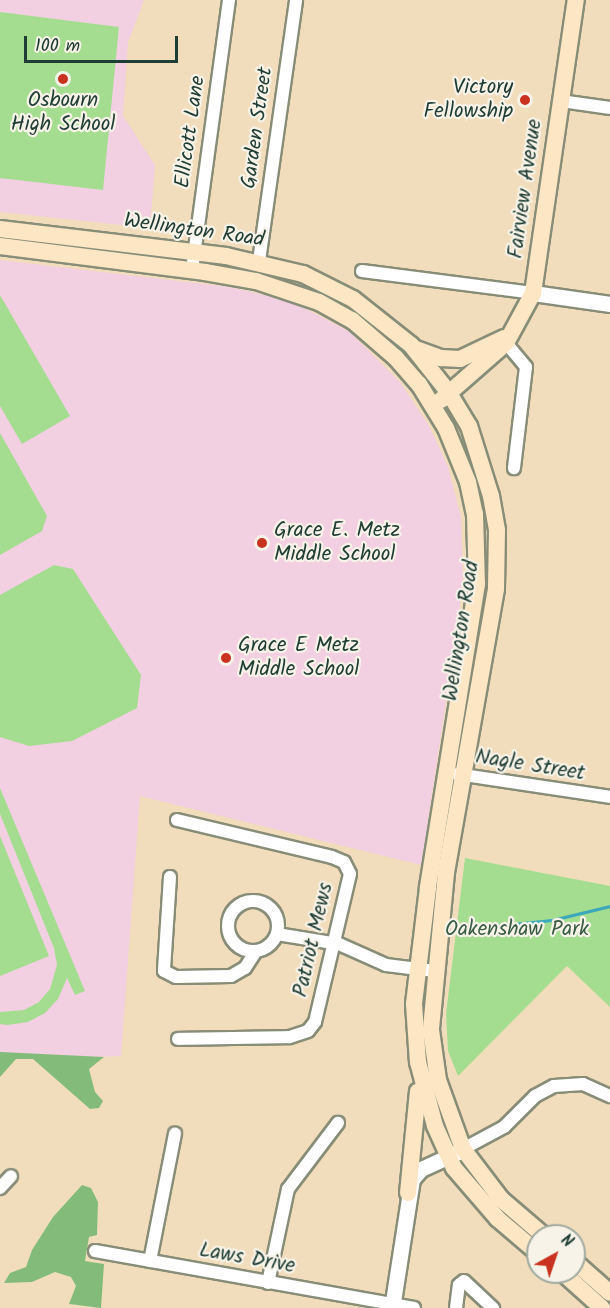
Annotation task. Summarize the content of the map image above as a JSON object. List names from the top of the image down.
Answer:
{
  "streets": {
    "main road": ["Fairview Avenue", "Wellington Road"],
    "street": [
      "Garden Street",
      "Ellicott Lane",
      "Nagle Street",
      "Patriot Mews",
      "Laws Drive"
    ]
  },
  "crossings": [
    ["Garden Street", "Wellington Road"],
    ["Ellicott Lane", "Wellington Road"],
    ["Fairview Avenue", "Wellington Road"],
    ["Wellington Road", "Nagle Street"]
  ],
  "parks": ["Oakenshaw Park"],
  "places": [
    "Osbourn High School",
    "Victory Fellowship",
    "Grace E. Metz Middle School",
    "Grace E Metz Middle School"
  ],
  "scale_bar": "100 m",
  "north": "top right"
}
